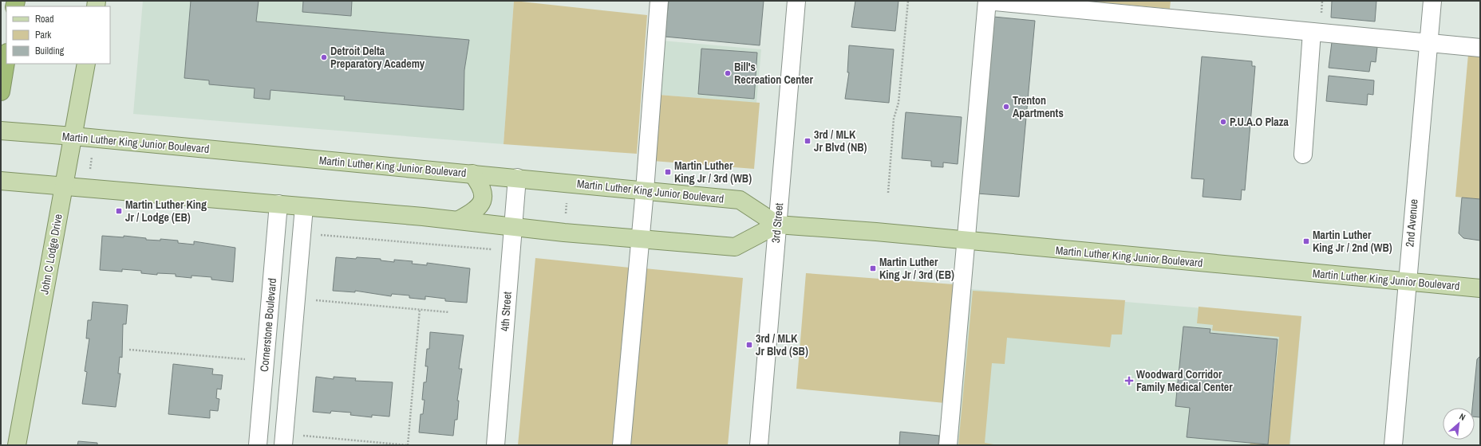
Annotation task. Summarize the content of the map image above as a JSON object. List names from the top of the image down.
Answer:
{
  "streets": {
    "main road": ["Martin Luther King Junior Boulevard", "John C Lodge Drive"],
    "street": [
      "3rd Street",
      "2nd Avenue",
      "4th Street",
      "Cornerstone Boulevard"
    ]
  },
  "crossings": [
    ["Martin Luther King Junior Boulevard", "3rd Street"],
    ["Martin Luther King Junior Boulevard", "2nd Avenue"],
    ["Martin Luther King Junior Boulevard", "John C Lodge Drive"],
    ["Martin Luther King Junior Boulevard", "4th Street"]
  ],
  "places": {
    "other": [
      "Detroit Delta Preparatory Academy",
      "Bill's Recreation Center",
      "Trenton Apartments",
      "P.U.A.O Plaza"
    ],
    "transit": [
      "3rd / MLK Jr Blvd (NB)",
      "Martin Luther King Jr / 3rd (WB)",
      "Martin Luther King Jr / Lodge (EB)",
      "Martin Luther King Jr / 2nd (WB)",
      "Martin Luther King Jr / 3rd (EB)",
      "3rd / MLK Jr Blvd (SB)"
    ],
    "health": ["Woodward Corridor Family Medical Center"]
  },
  "legend": ["Road", "Park", "Building"],
  "north": "top right"
}
